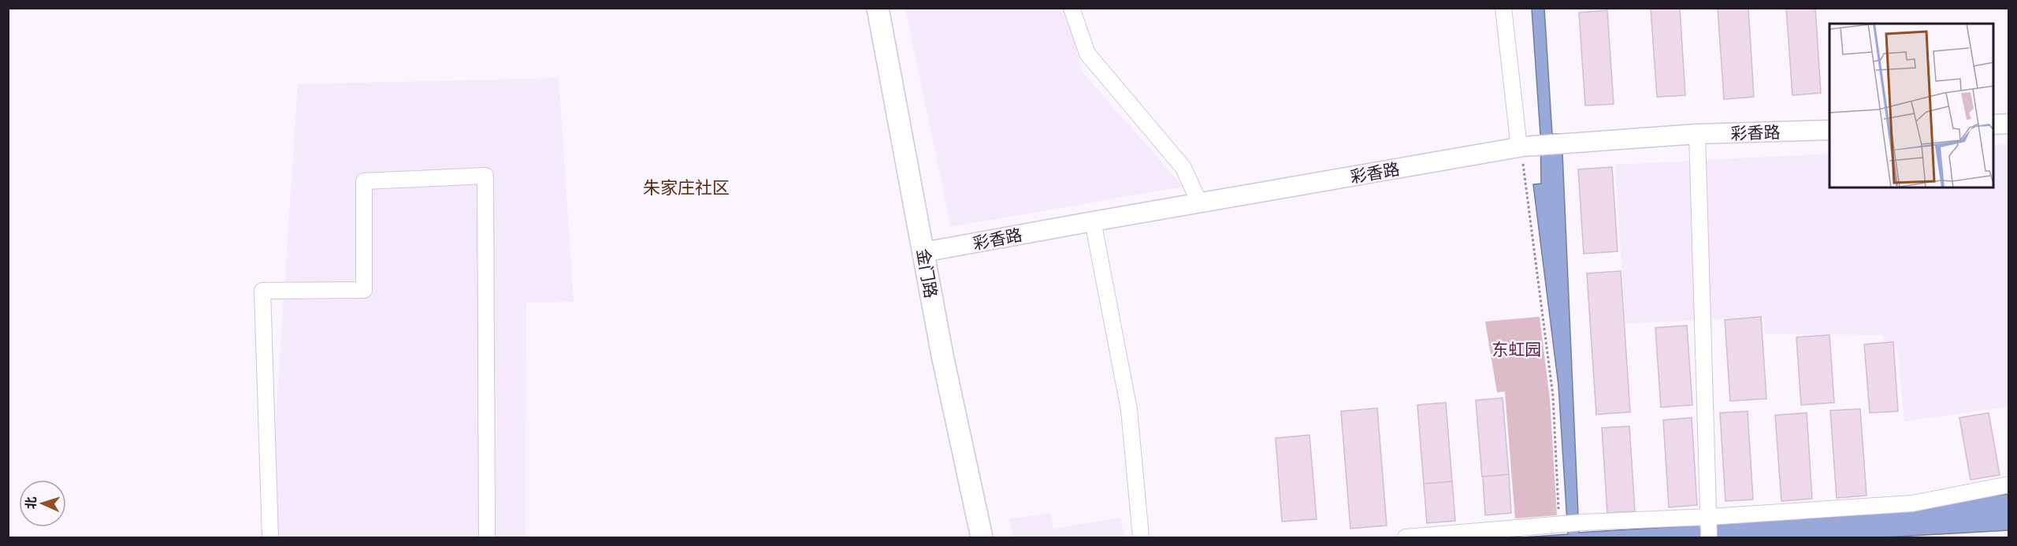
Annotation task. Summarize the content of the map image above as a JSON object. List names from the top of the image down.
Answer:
{
  "streets": {
    "main road": ["金门路"],
    "street": ["彩香路"]
  },
  "crossings": [
    ["彩香路", "金门路"]
  ],
  "districts": ["朱家庄社区"],
  "parks": ["东虹园"],
  "north": "left"
}
